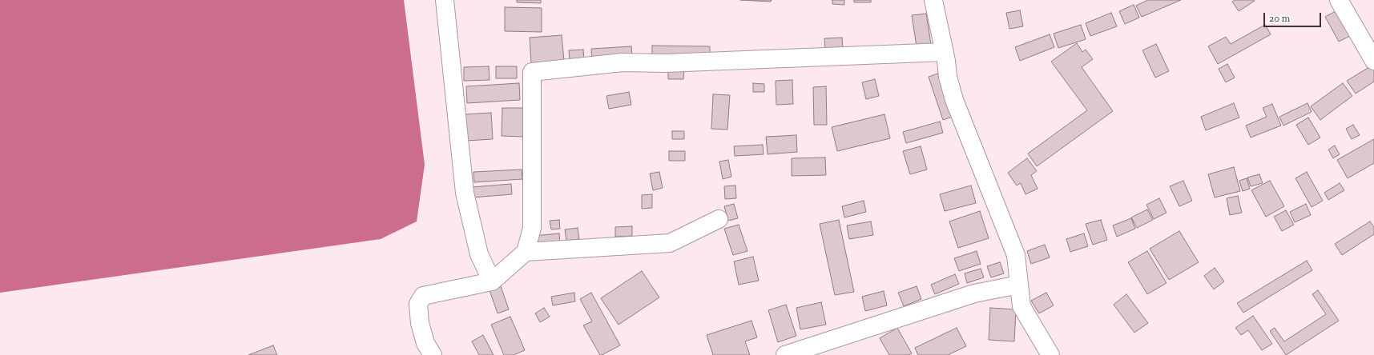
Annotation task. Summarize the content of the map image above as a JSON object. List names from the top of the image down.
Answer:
{
  "scale_bar": "20 m"
}
